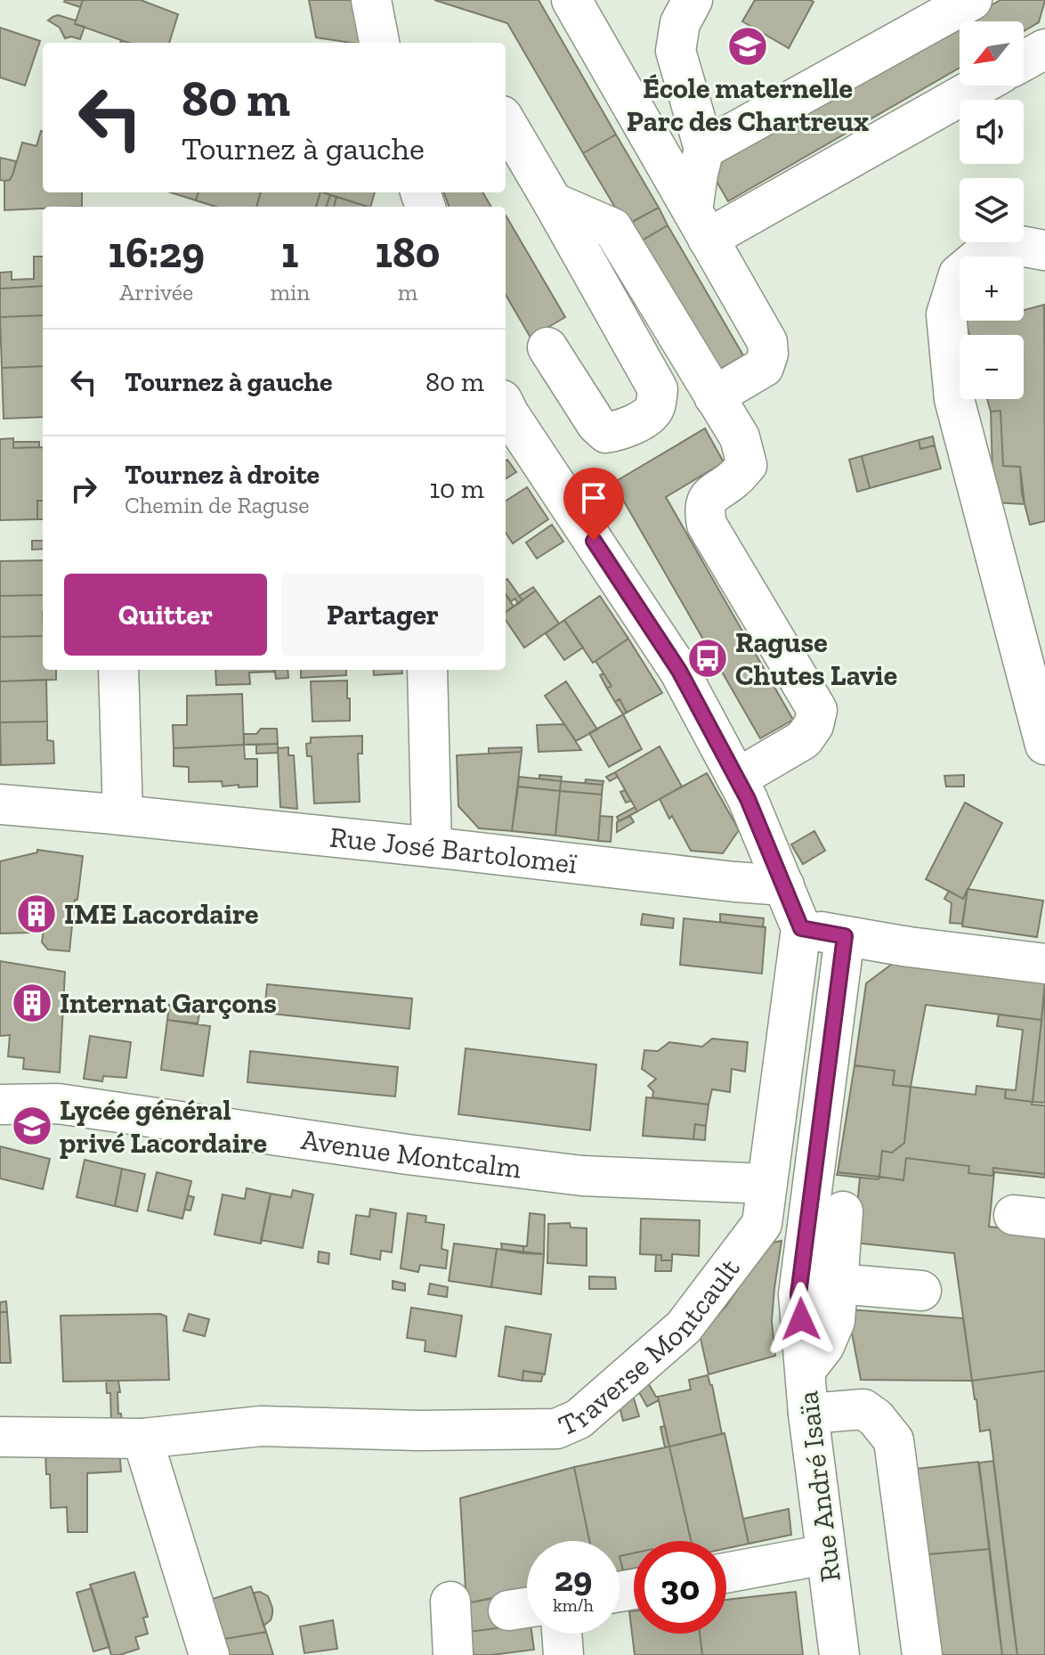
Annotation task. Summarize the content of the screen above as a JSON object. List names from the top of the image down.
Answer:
{
  "streets": {
    "street": [
      "Rue José Bartolomeï",
      "Avenue Montcalm",
      "Traverse Montcault",
      "Rue André Isaïa"
    ]
  },
  "crossings": [
    ["Avenue Montcalm", "Traverse Montcault"]
  ],
  "places": {
    "school or university": ["École maternelle Parc des Chartreux", "Lycée général privé Lacordaire"],
    "bus stop": ["Raguse Chutes Lavie"],
    "building": ["IME Lacordaire", "Internat Garçons"]
  },
  "north": "bottom left",
  "page": {
    "map_buttons": ["+", "−"],
    "turn": ["80 m", "Tournez à gauche"],
    "eta": [
      "16:29",
      "Arrivée",
      "1",
      "min",
      "180",
      "m"
    ],
    "list": [
      {
        "name": "Tournez à gauche",
        "value": "80 m"
      },
      {
        "name": "Tournez à droite",
        "note": "Chemin de Raguse",
        "value": "10 m"
      }
    ],
    "buttons": ["Quitter", "Partager"],
    "speed": "29 km/h",
    "limit": "30"
  }
}
